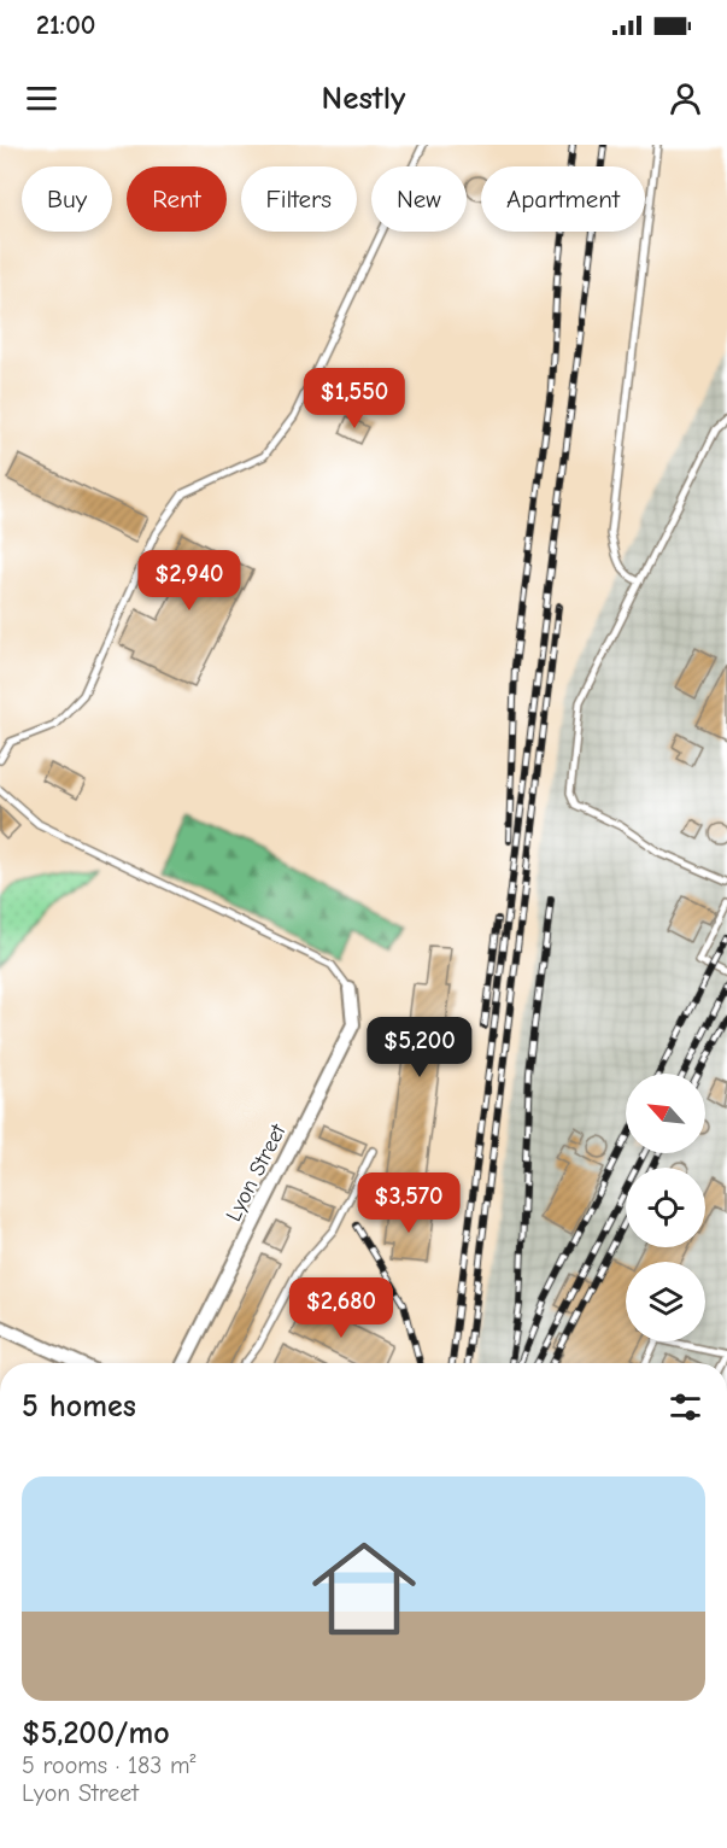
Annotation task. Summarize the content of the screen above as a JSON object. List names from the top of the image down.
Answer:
{
  "streets": {
    "street": ["Lyon Street"]
  },
  "north": "top left",
  "page": {
    "status": "21:00",
    "header": "Nestly",
    "chip": [
      "Buy",
      "Rent",
      "Filters",
      "New",
      "Apartment"
    ],
    "price": [
      "$1,550",
      "$2,940",
      "$5,200",
      "$3,570",
      "$2,680"
    ],
    "heading": "5 homes",
    "list": [
      {
        "name": "$5,200/mo",
        "note": "5 rooms · 183 m² · Lyon Street"
      }
    ]
  }
}
